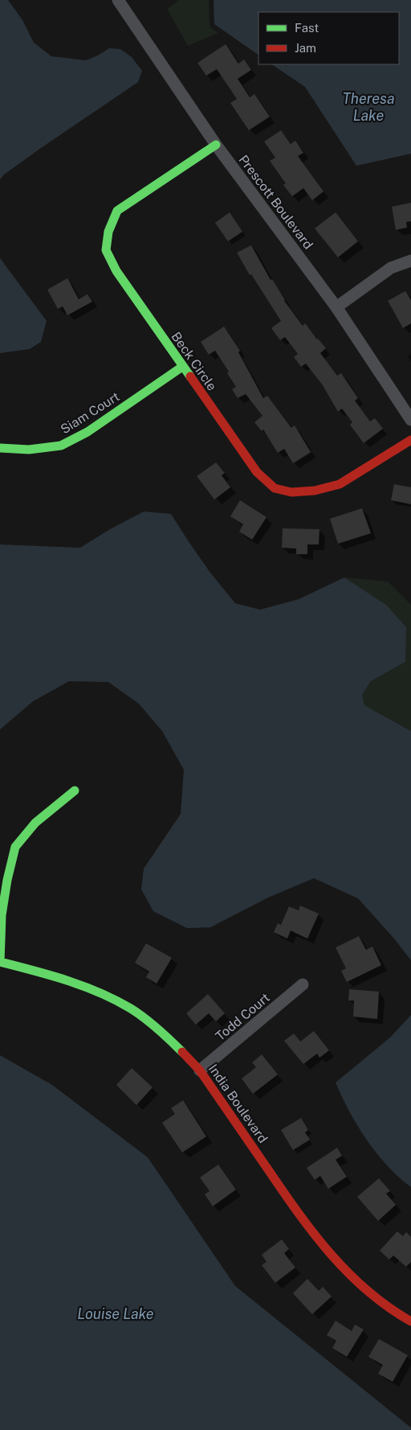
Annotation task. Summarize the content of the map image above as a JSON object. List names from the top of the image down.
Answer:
{
  "streets": {
    "street": [
      "Prescott Boulevard",
      "Beck Circle",
      "Siam Court",
      "Todd Court",
      "India Boulevard"
    ]
  },
  "crossings": [
    ["Prescott Boulevard", "Beck Circle"],
    ["Beck Circle", "Siam Court"],
    ["Todd Court", "India Boulevard"]
  ],
  "water": ["Theresa Lake", "Louise Lake"],
  "legend": ["Fast", "Jam"]
}
